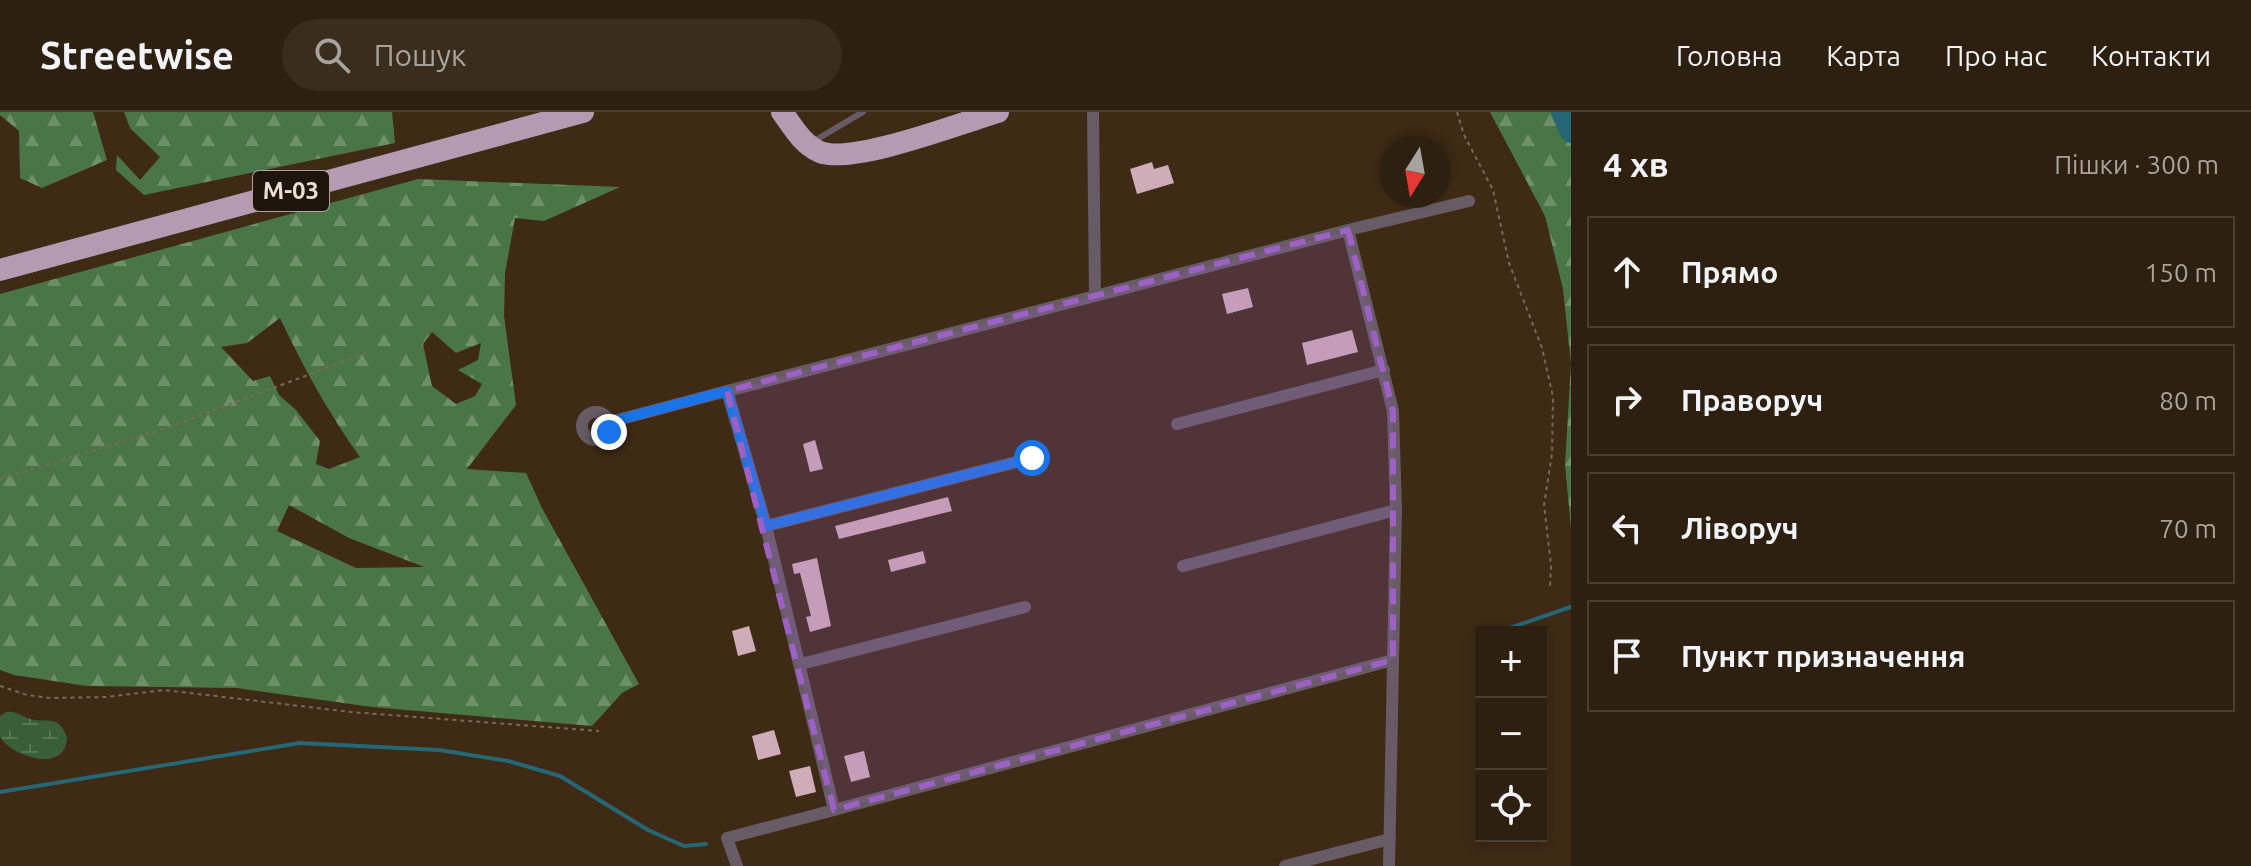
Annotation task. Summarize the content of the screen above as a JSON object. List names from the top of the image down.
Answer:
{
  "streets": {
    "highway": ["М-03"]
  },
  "north": "bottom",
  "page": {
    "header": "Streetwise",
    "search": "Пошук",
    "nav": [
      "Головна",
      "Карта",
      "Про нас",
      "Контакти"
    ],
    "heading": ["4 хв", "Пішки · 300 m"],
    "list": [
      ["Прямо", "150 m"],
      ["Праворуч", "80 m"],
      ["Ліворуч", "70 m"],
      "Пункт призначення"
    ],
    "map_buttons": ["+", "−"]
  }
}
